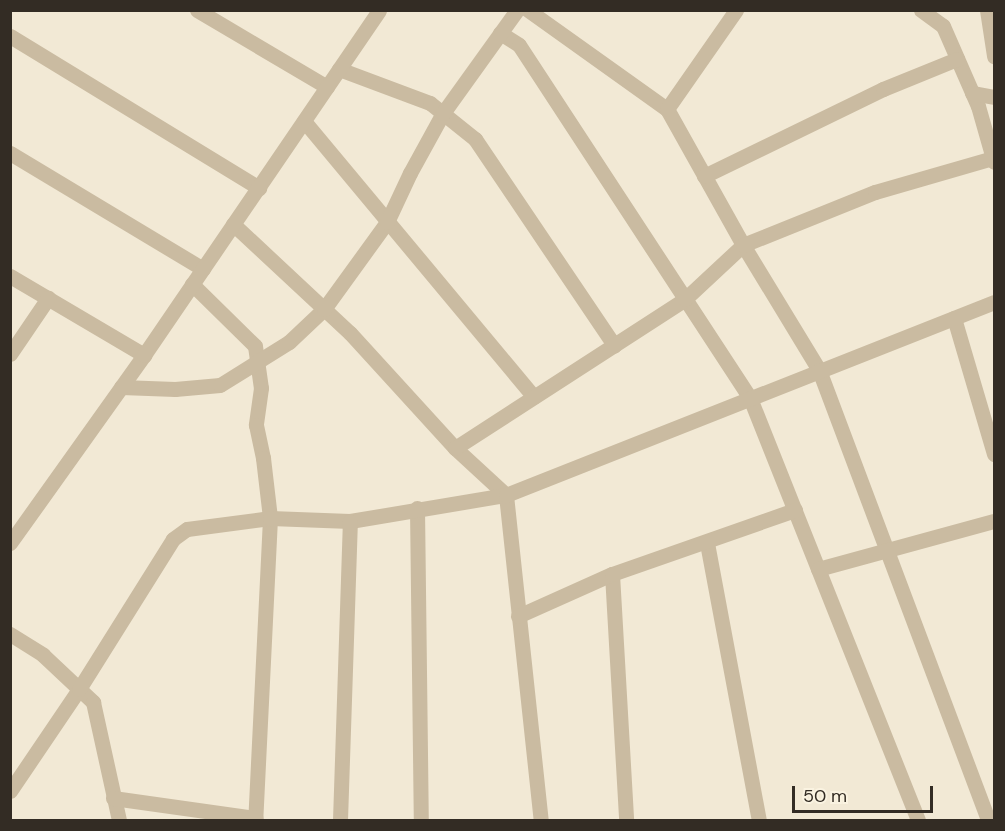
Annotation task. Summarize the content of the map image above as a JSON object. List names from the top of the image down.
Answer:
{
  "scale_bar": "50 m"
}
